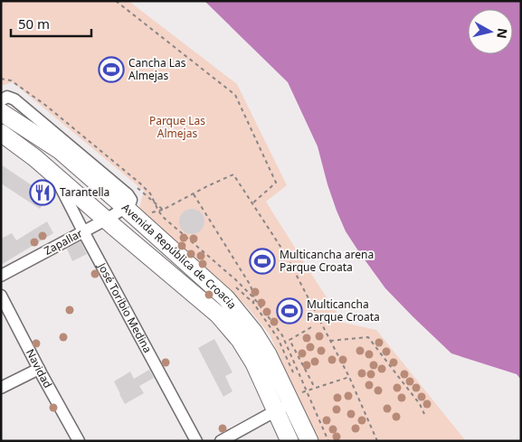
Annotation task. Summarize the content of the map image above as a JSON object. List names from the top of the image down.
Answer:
{
  "streets": {
    "highway": ["Avenida República de Croacia"],
    "street": ["Zapallar", "José Toribio Medina", "Navidad"]
  },
  "crossings": [
    ["Zapallar", "Avenida República de Croacia"],
    ["Zapallar", "José Toribio Medina"],
    ["Avenida República de Croacia", "José Toribio Medina"]
  ],
  "parks": ["Parque Las Almejas"],
  "places": {
    "sports": ["Cancha Las Almejas", "Multicancha arena Parque Croata", "Multicancha Parque Croata"],
    "restaurant": ["Tarantella"]
  },
  "scale_bar": "50 m",
  "north": "right"
}
